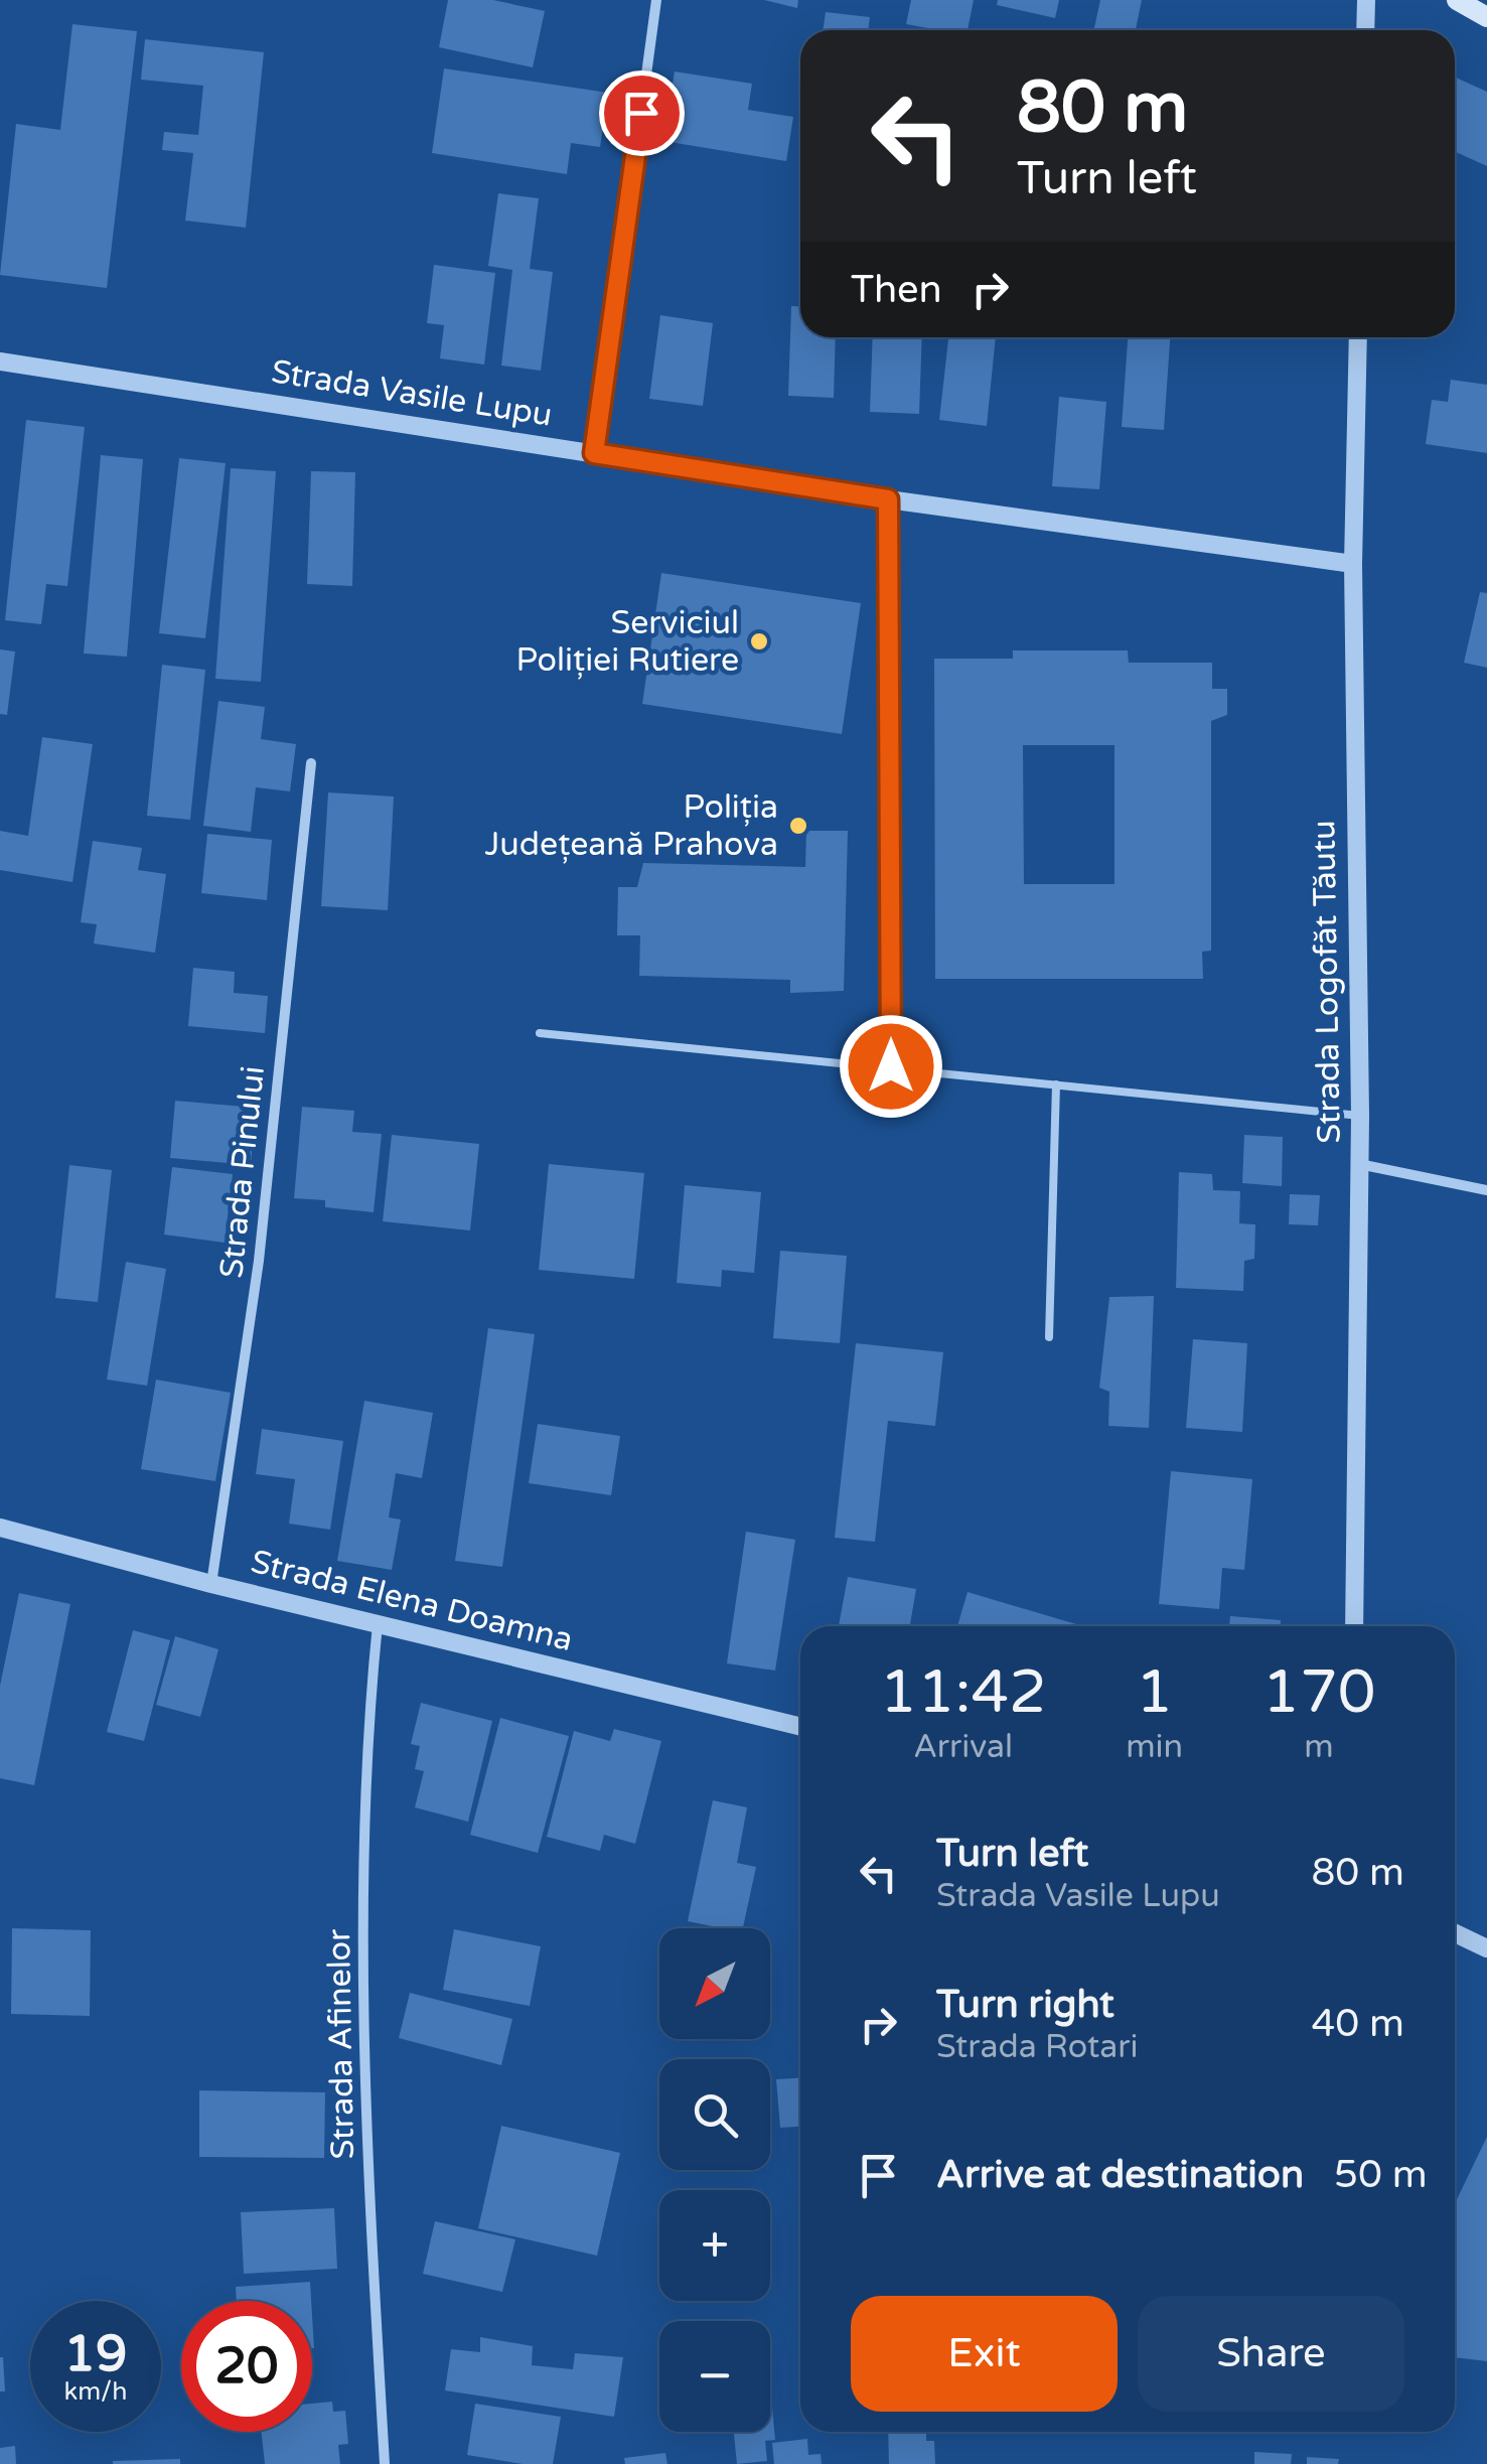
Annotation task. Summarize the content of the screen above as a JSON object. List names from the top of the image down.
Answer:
{
  "streets": {
    "street": [
      "Strada Vasile Lupu",
      "Strada Logofăt Tăutu",
      "Strada Pinului",
      "Strada Elena Doamna",
      "Strada Afinelor"
    ]
  },
  "crossings": [
    ["Strada Vasile Lupu", "Strada Logofăt Tăutu"],
    ["Strada Pinului", "Strada Elena Doamna"],
    ["Strada Elena Doamna", "Strada Afinelor"]
  ],
  "places": ["Serviciul Poliției Rutiere", "Poliția Județeană Prahova"],
  "north": "bottom left",
  "page": {
    "turn": ["80 m", "Turn left"],
    "then": "Then",
    "eta": [
      "11:42",
      "Arrival",
      "1",
      "min",
      "170",
      "m"
    ],
    "list": [
      {
        "name": "Turn left",
        "note": "Strada Vasile Lupu",
        "value": "80 m"
      },
      {
        "name": "Turn right",
        "note": "Strada Rotari",
        "value": "40 m"
      },
      {
        "name": "Arrive at destination",
        "value": "50 m"
      }
    ],
    "map_buttons": ["+", "−"],
    "buttons": ["Exit", "Share"],
    "speed": "19 km/h",
    "limit": "20"
  }
}
